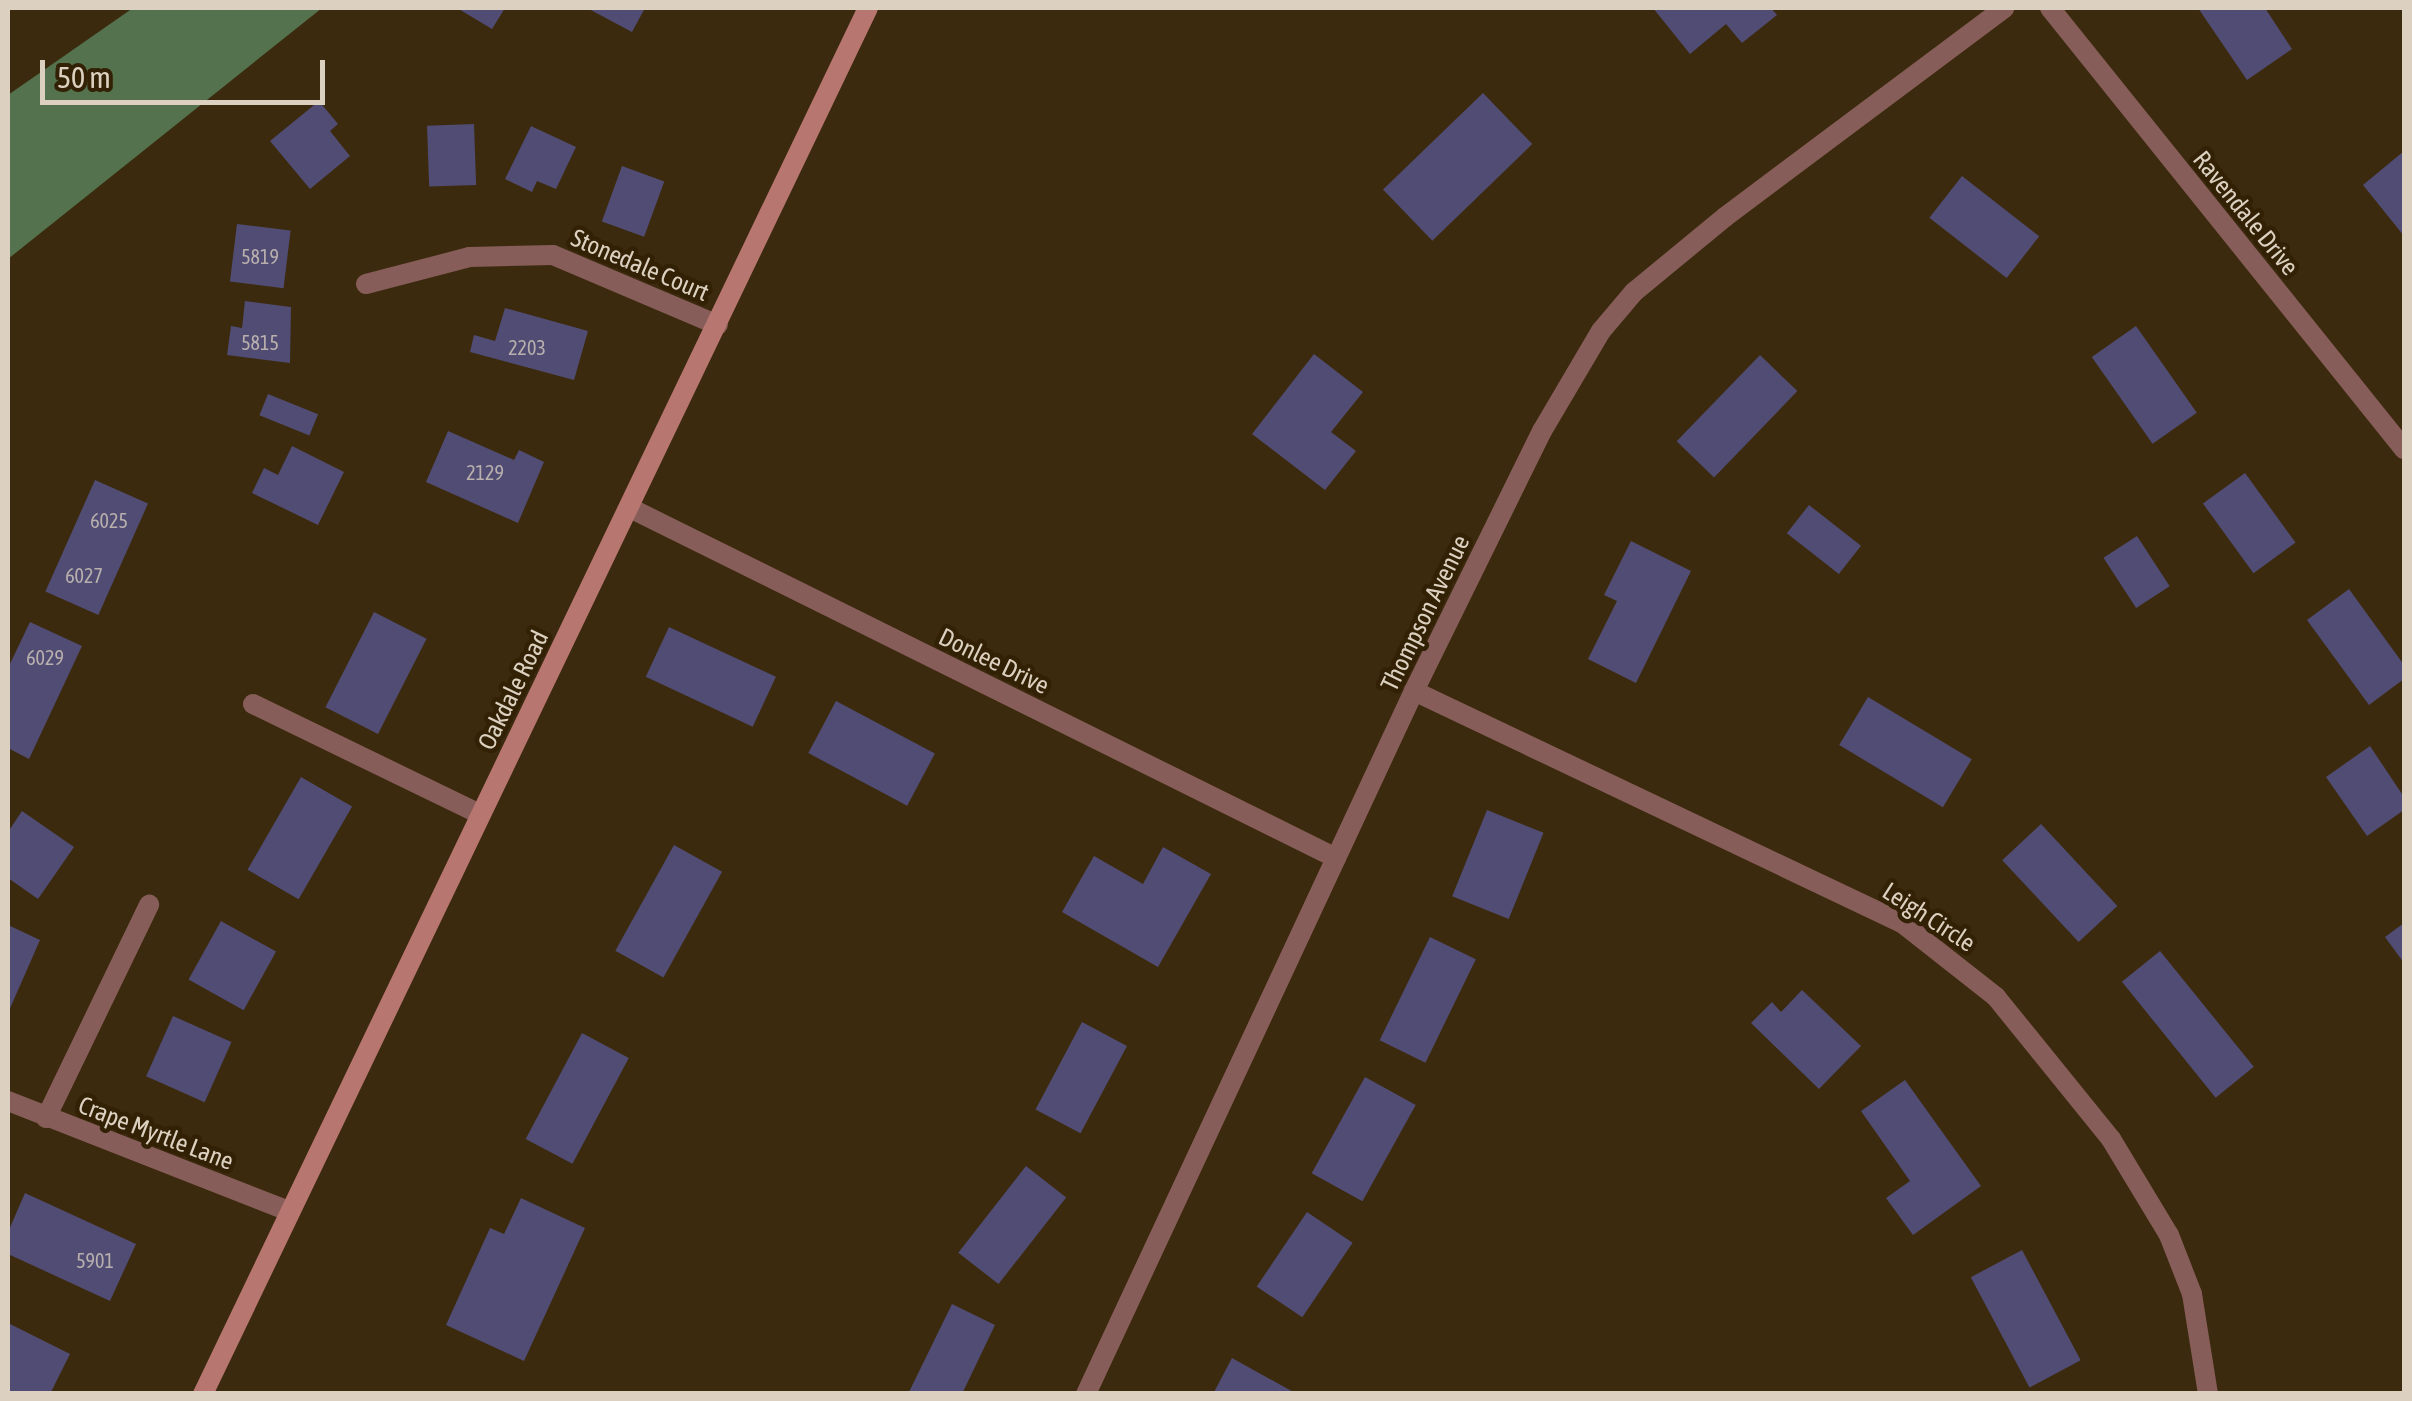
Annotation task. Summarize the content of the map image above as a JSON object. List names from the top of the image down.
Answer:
{
  "streets": {
    "main road": ["Oakdale Road"],
    "street": [
      "Ravendale Drive",
      "Stonedale Court",
      "Thompson Avenue",
      "Donlee Drive",
      "Leigh Circle",
      "Crape Myrtle Lane"
    ]
  },
  "crossings": [
    ["Stonedale Court", "Oakdale Road"],
    ["Thompson Avenue", "Donlee Drive"],
    ["Thompson Avenue", "Leigh Circle"],
    ["Donlee Drive", "Oakdale Road"],
    ["Oakdale Road", "Crape Myrtle Lane"]
  ],
  "house_numbers": [
    "5819",
    "5815",
    "2203",
    "2129",
    "6025",
    "6027",
    "6029",
    "5901"
  ],
  "scale_bar": "50 m"
}
